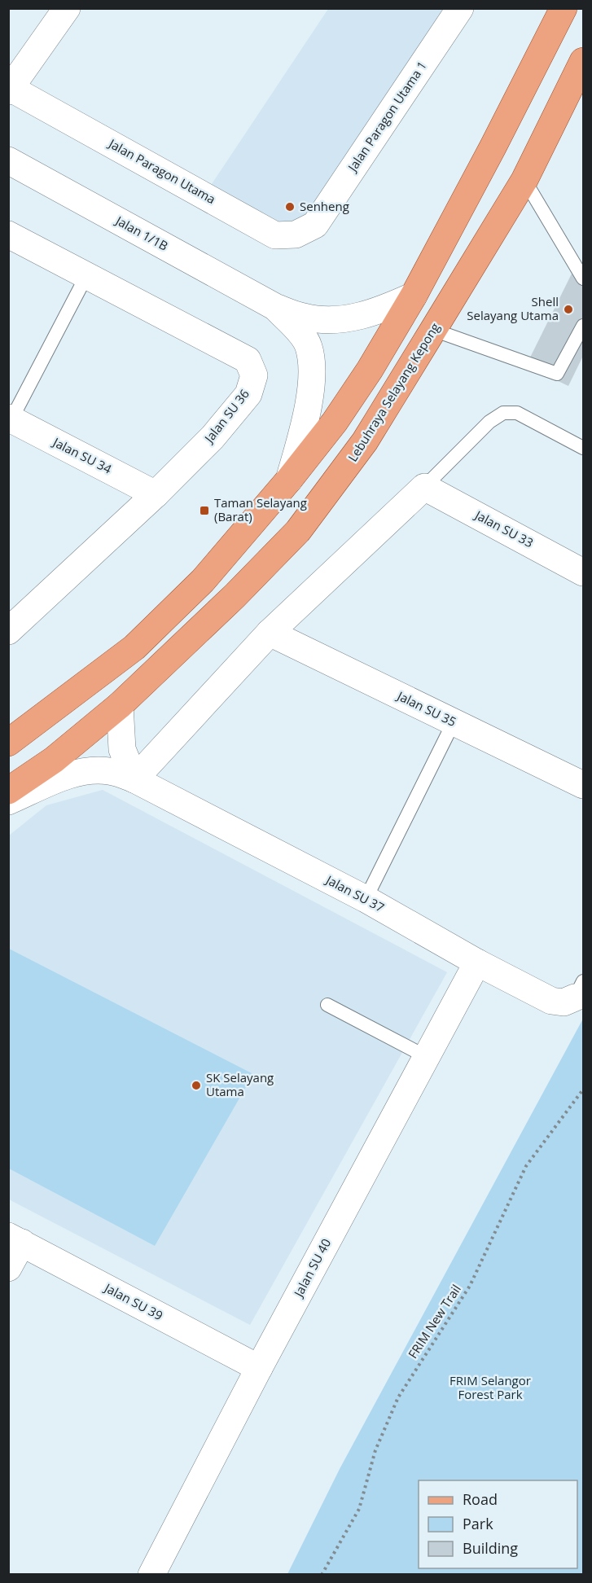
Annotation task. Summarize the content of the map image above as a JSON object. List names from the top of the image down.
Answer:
{
  "streets": {
    "main road": ["Lebuhraya Selayang Kepong"],
    "street": [
      "Jalan Paragon Utama 1",
      "Jalan Paragon Utama",
      "Jalan 1/1B",
      "Jalan SU 36",
      "Jalan SU 34",
      "Jalan SU 33",
      "Jalan SU 35",
      "Jalan SU 37",
      "Jalan SU 40",
      "Jalan SU 39"
    ],
    "path": ["FRIM New Trail"]
  },
  "crossings": [
    ["Jalan Paragon Utama 1", "Jalan Paragon Utama"],
    ["Jalan SU 36", "Jalan SU 34"],
    ["Jalan SU 37", "Jalan SU 40"],
    ["Jalan SU 40", "Jalan SU 39"]
  ],
  "parks": ["FRIM Selangor Forest Park"],
  "places": {
    "other": ["Senheng", "Shell Selayang Utama", "SK Selayang Utama"],
    "transit": ["Taman Selayang (Barat)"]
  },
  "legend": ["Road", "Park", "Building"]
}
